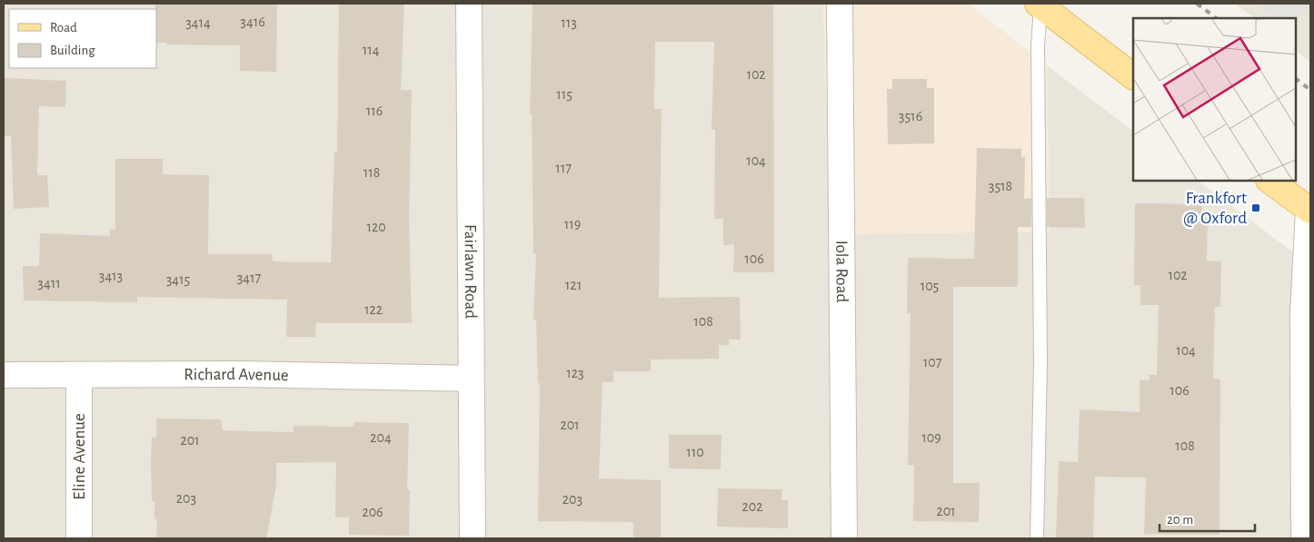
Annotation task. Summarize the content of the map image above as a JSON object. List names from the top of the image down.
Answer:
{
  "streets": {
    "street": [
      "Iola Road",
      "Fairlawn Road",
      "Richard Avenue",
      "Eline Avenue"
    ]
  },
  "crossings": [
    ["Fairlawn Road", "Richard Avenue"],
    ["Richard Avenue", "Eline Avenue"]
  ],
  "places": {
    "transit": ["Frankfort @ Oxford"]
  },
  "house_numbers": [
    "3416",
    "3414",
    "113",
    "114",
    "102",
    "115",
    "116",
    "3516",
    "104",
    "117",
    "118",
    "3518",
    "119",
    "120",
    "106",
    "102",
    "3413",
    "3417",
    "3415",
    "3411",
    "121",
    "105",
    "122",
    "108",
    "104",
    "107",
    "123",
    "106",
    "201",
    "204",
    "109",
    "201",
    "108",
    "110",
    "203",
    "203",
    "202",
    "201",
    "206"
  ],
  "legend": ["Road", "Building"],
  "scale_bar": "20 m"
}
